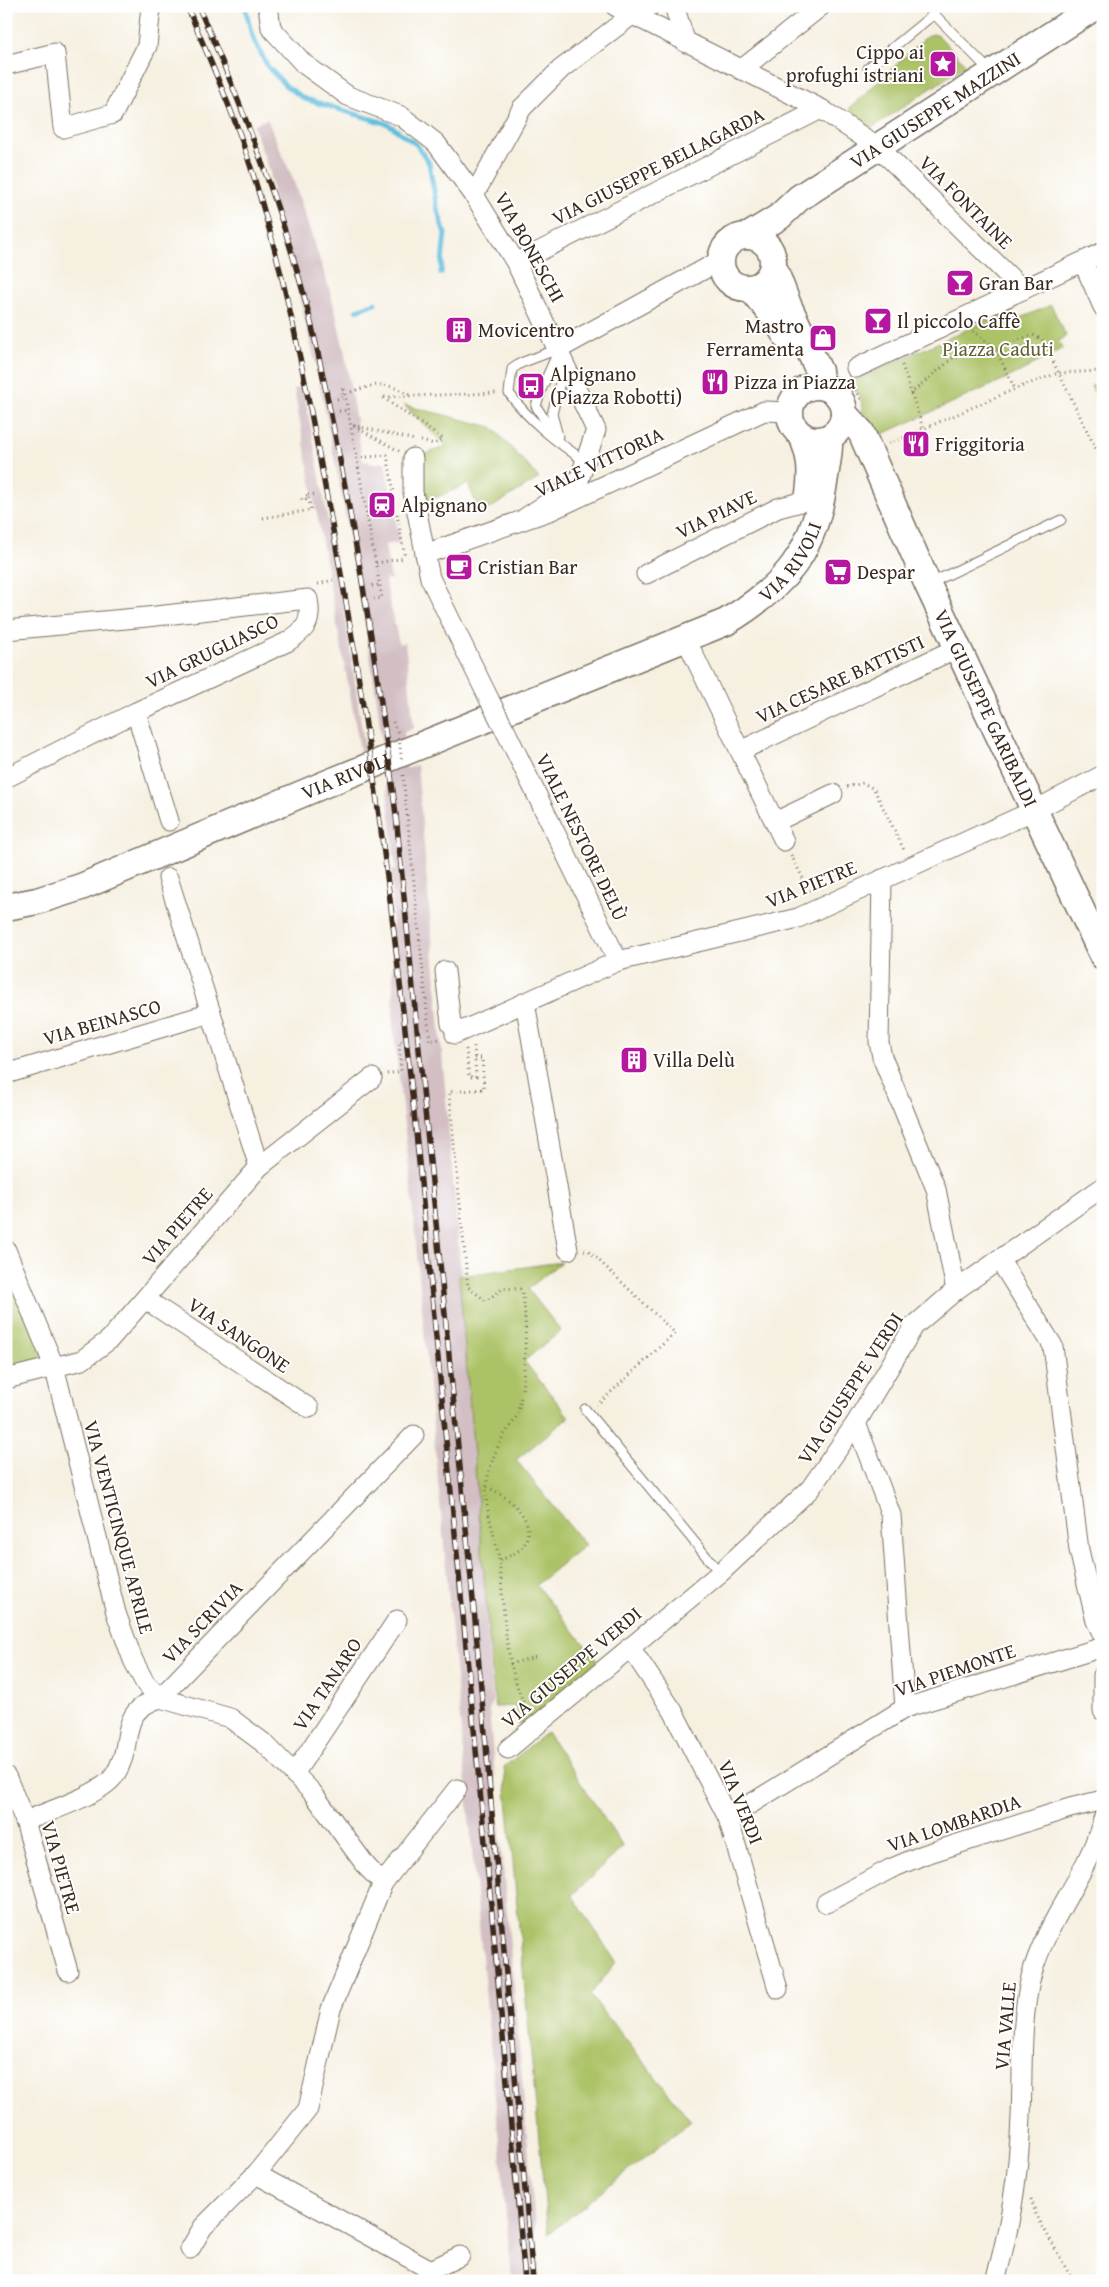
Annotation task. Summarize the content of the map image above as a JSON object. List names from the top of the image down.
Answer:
{
  "streets": {
    "street": [
      "VIA GIUSEPPE MAZZINI",
      "VIA GIUSEPPE BELLAGARDA",
      "VIA FONTAINE",
      "VIA BONESCHI",
      "VIALE VITTORIA",
      "VIA PIAVE",
      "VIA RIVOLI",
      "VIA GRUGLIASCO",
      "VIA CESARE BATTISTI",
      "VIA GIUSEPPE GARIBALDI",
      "VIALE NESTORE DELÙ",
      "VIA PIETRE",
      "VIA BEINASCO",
      "VIA SANGONE",
      "VIA GIUSEPPE VERDI",
      "VIA VENTICINQUE APRILE",
      "VIA SCRIVIA",
      "VIA PIEMONTE",
      "VIA TANARO",
      "VIA VERDI",
      "VIA LOMBARDIA",
      "VIA VALLE"
    ]
  },
  "crossings": [
    ["VIA GIUSEPPE MAZZINI", "VIA FONTAINE"],
    ["VIA GIUSEPPE BELLAGARDA", "VIA FONTAINE"],
    ["VIA GIUSEPPE BELLAGARDA", "VIA BONESCHI"],
    ["VIA FONTAINE", "VIA BONESCHI"],
    ["VIA BONESCHI", "VIALE VITTORIA"],
    ["VIALE VITTORIA", "VIA RIVOLI"],
    ["VIALE VITTORIA", "VIA GIUSEPPE GARIBALDI"],
    ["VIALE VITTORIA", "VIALE NESTORE DELÙ"],
    ["VIA PIAVE", "VIA RIVOLI"],
    ["VIA RIVOLI", "VIA CESARE BATTISTI"],
    ["VIA RIVOLI", "VIA GIUSEPPE GARIBALDI"],
    ["VIA CESARE BATTISTI", "VIA GIUSEPPE GARIBALDI"],
    ["VIA GIUSEPPE GARIBALDI", "VIA PIETRE"],
    ["VIALE NESTORE DELÙ", "VIA PIETRE"],
    ["VIA PIETRE", "VIA SANGONE"],
    ["VIA PIETRE", "VIA VENTICINQUE APRILE"],
    ["VIA PIETRE", "VIA SCRIVIA"],
    ["VIA GIUSEPPE VERDI", "VIA VERDI"],
    ["VIA VENTICINQUE APRILE", "VIA SCRIVIA"],
    ["VIA PIEMONTE", "VIA VERDI"]
  ],
  "parks": ["Piazza Caduti"],
  "places": {
    "place": ["Cippo ai profughi istriani"],
    "bar": ["Gran Bar", "Il piccolo Caffè"],
    "building": ["Movicentro", "Villa Delù"],
    "shop": ["Mastro Ferramenta"],
    "restaurant": ["Pizza in Piazza", "Friggitoria"],
    "bus stop": ["Alpignano (Piazza Robotti)"],
    "station": ["Alpignano"],
    "cafe": ["Cristian Bar"],
    "supermarket": ["Despar"]
  }
}
